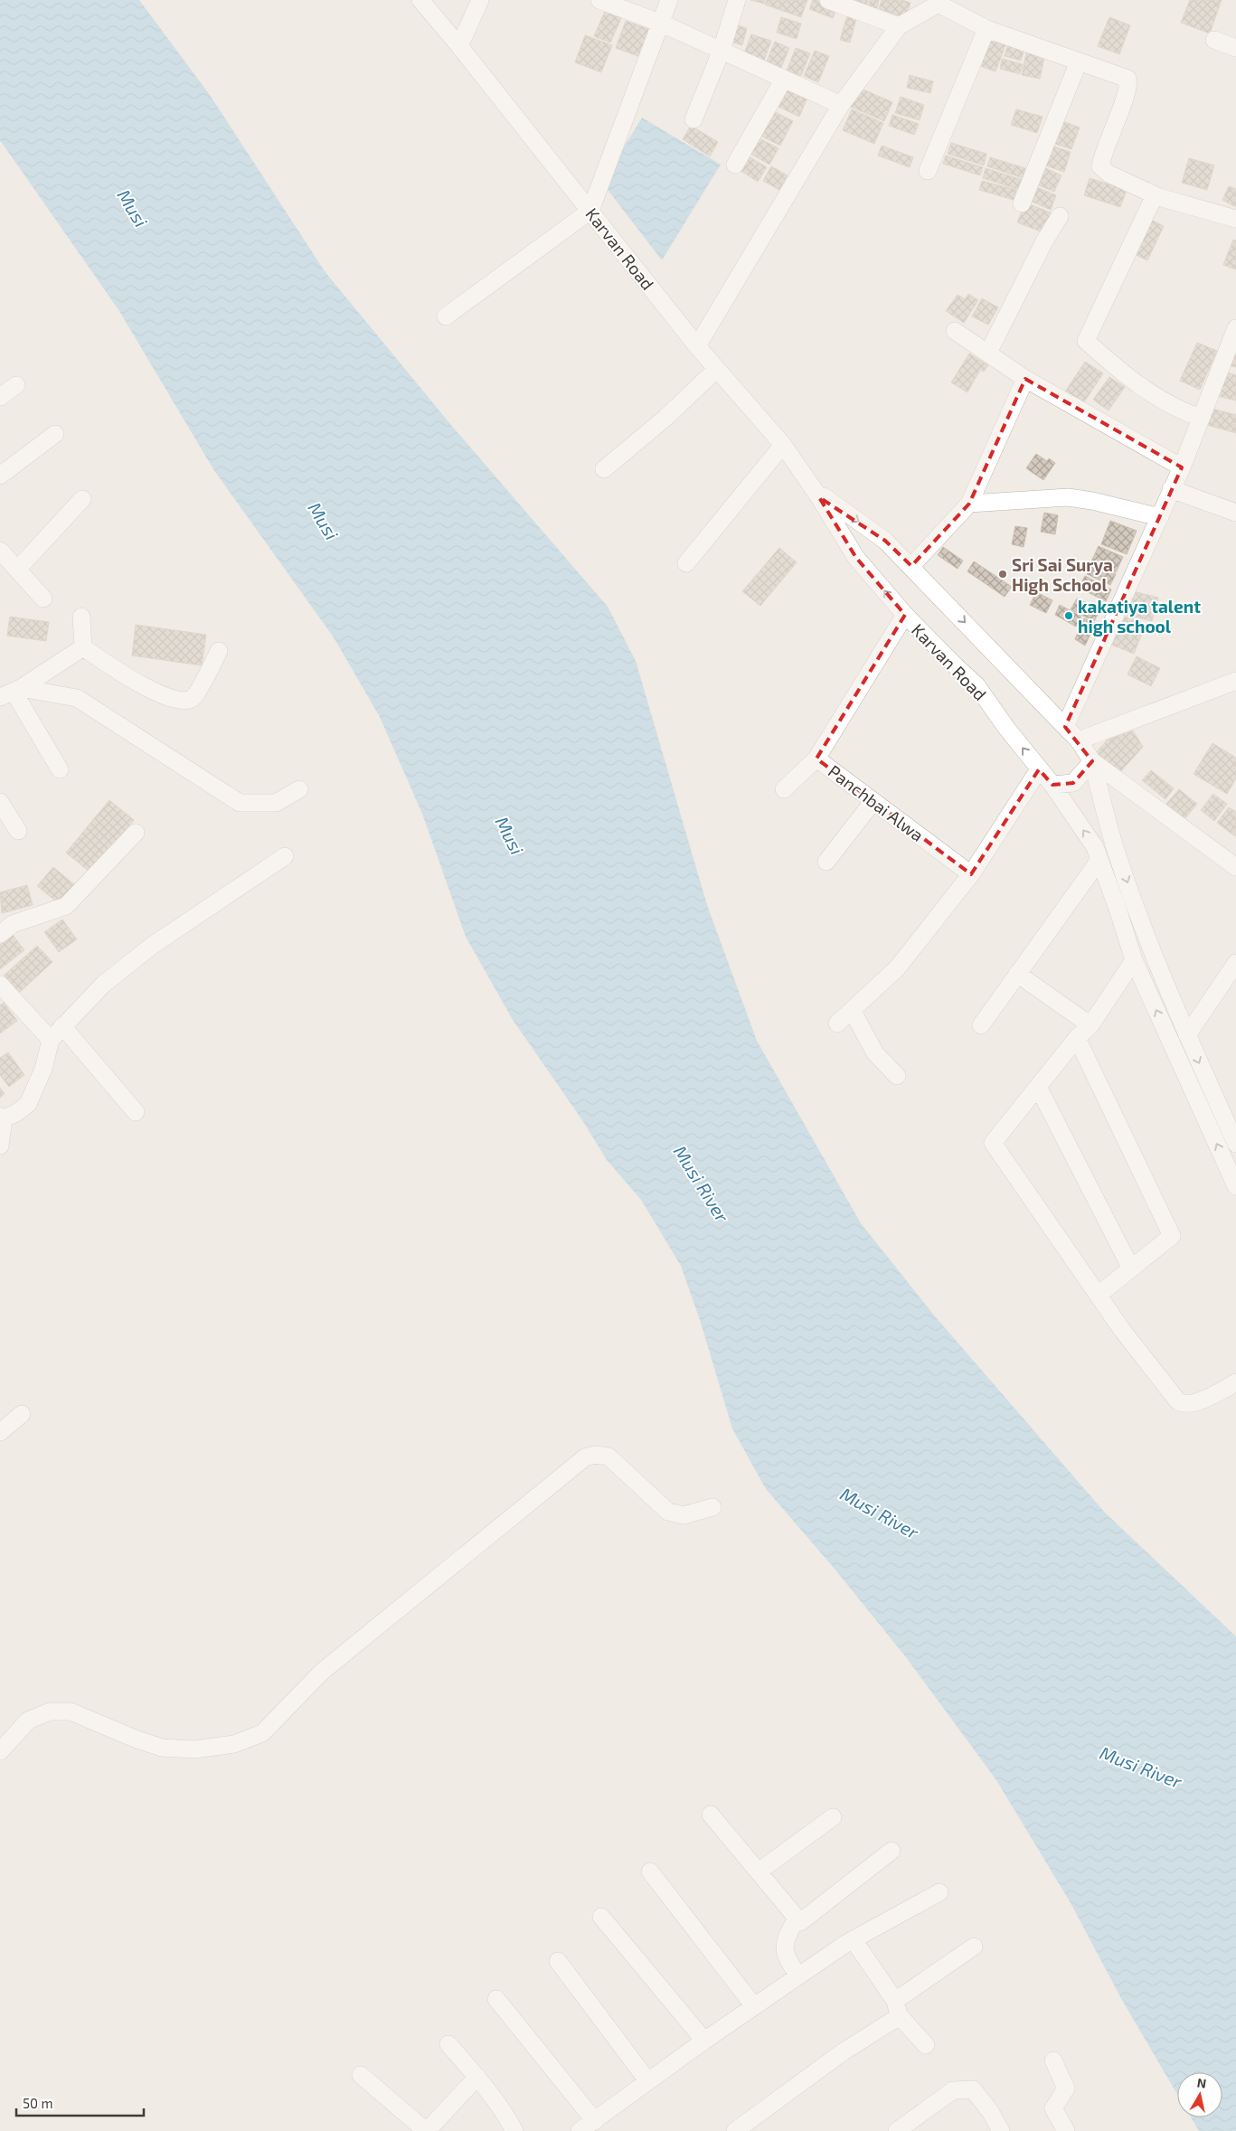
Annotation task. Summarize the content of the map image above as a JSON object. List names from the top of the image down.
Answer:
{
  "streets": {
    "street": ["Karvan Road", "Panchbai Alwa"]
  },
  "crossings": [
    ["Karvan Road", "Panchbai Alwa"]
  ],
  "water": ["Musi", "Musi River"],
  "places": ["Sri Sai Surya High School", "kakatiya talent high school"],
  "scale_bar": "50 m",
  "north": "top"
}
